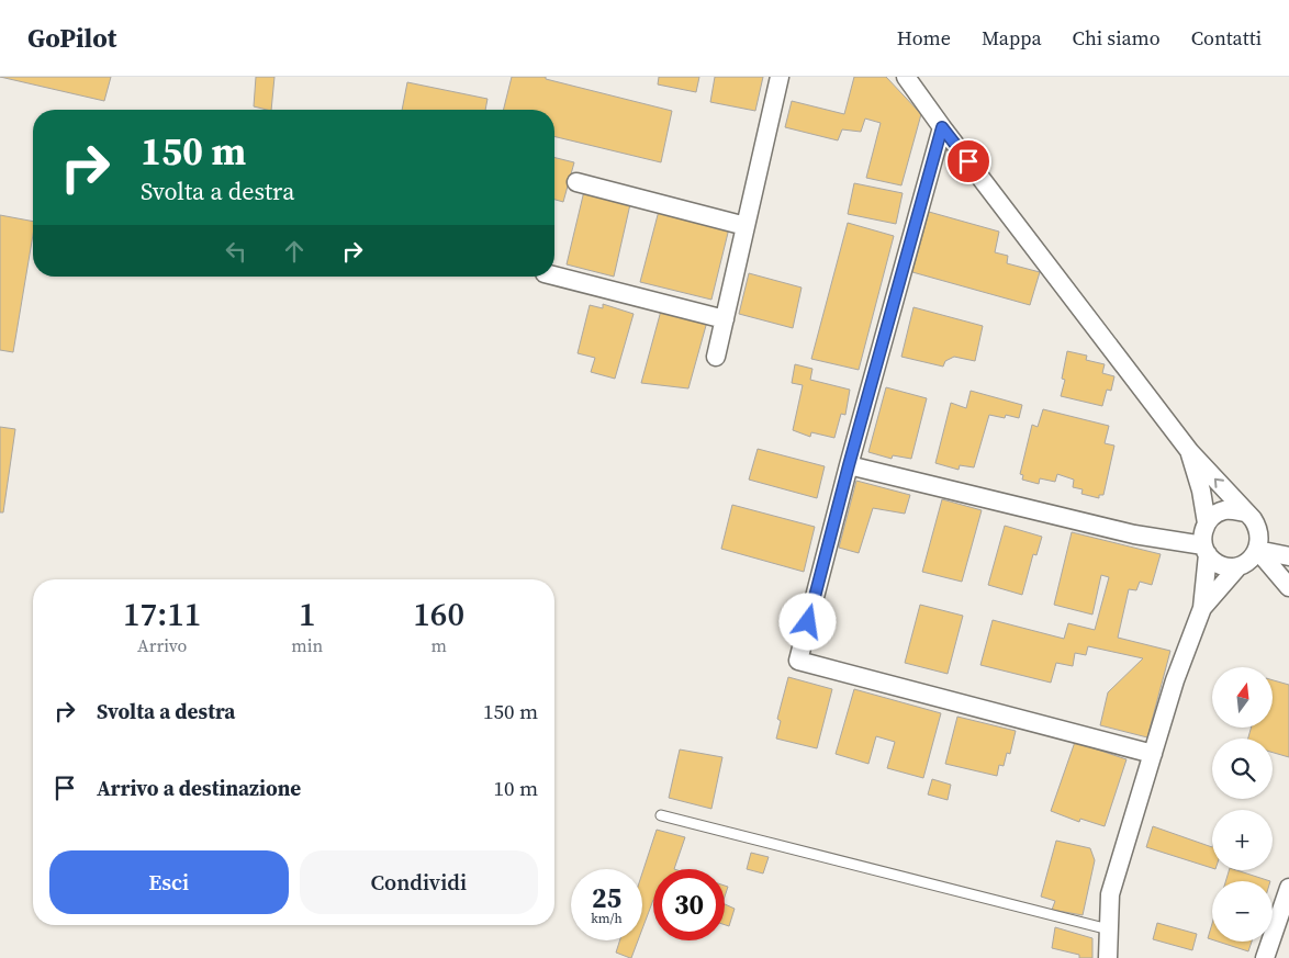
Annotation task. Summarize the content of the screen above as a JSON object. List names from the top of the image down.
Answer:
{
  "north": "top",
  "page": {
    "header": "GoPilot",
    "nav": [
      "Home",
      "Mappa",
      "Chi siamo",
      "Contatti"
    ],
    "turn": ["150 m", "Svolta a destra"],
    "eta": [
      "17:11",
      "Arrivo",
      "1",
      "min",
      "160",
      "m"
    ],
    "map_buttons": ["+", "−"],
    "list": [
      {
        "name": "Svolta a destra",
        "value": "150 m"
      },
      {
        "name": "Arrivo a destinazione",
        "value": "10 m"
      }
    ],
    "buttons": ["Esci", "Condividi"],
    "speed": "25 km/h",
    "limit": "30"
  }
}
